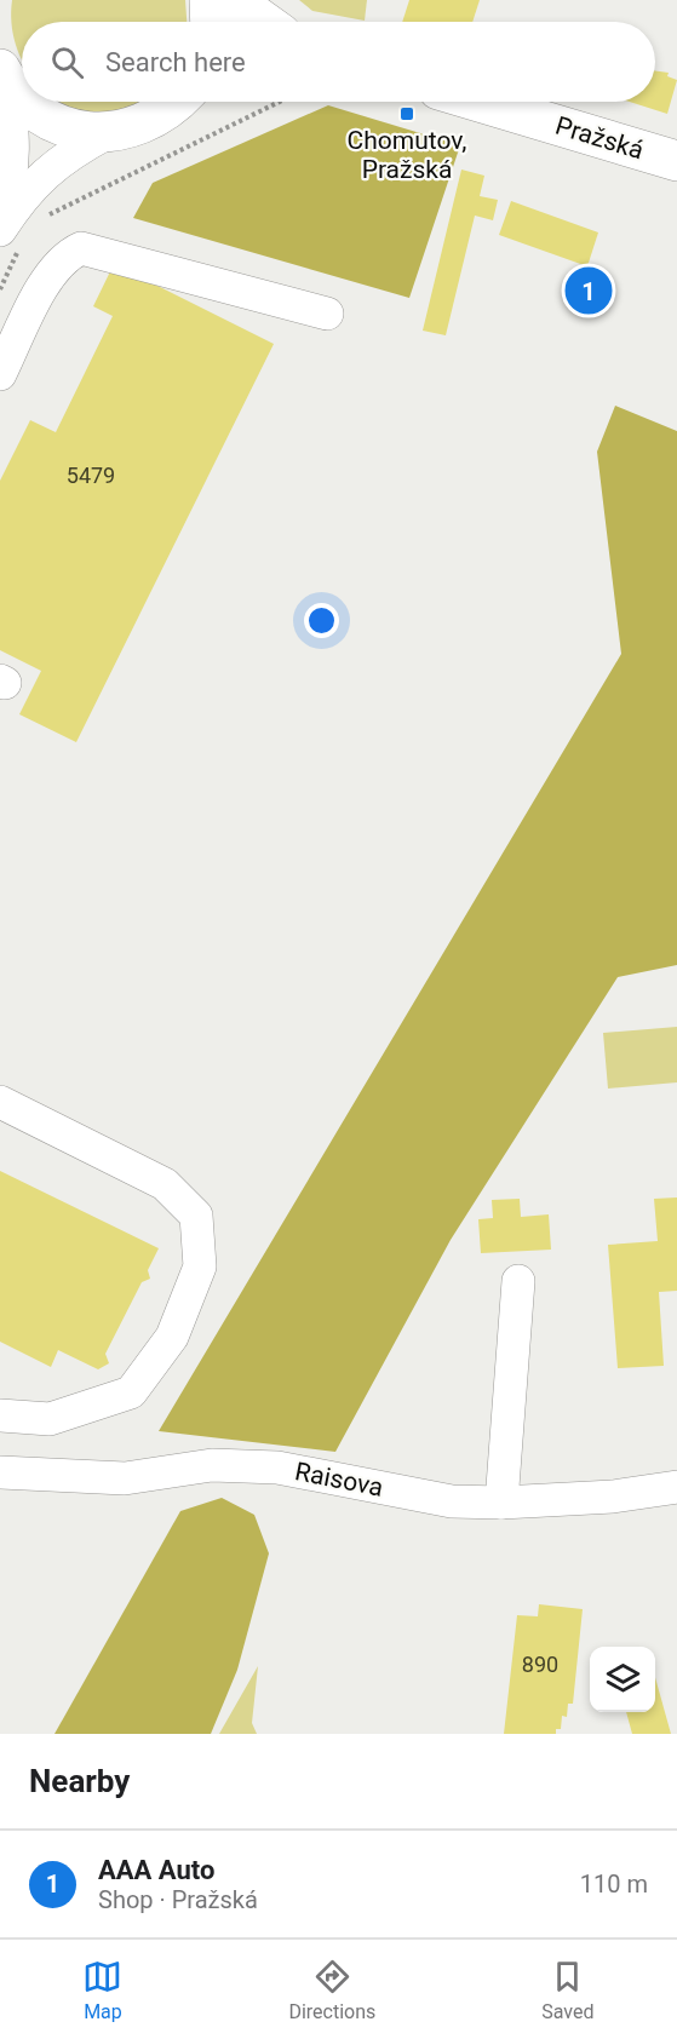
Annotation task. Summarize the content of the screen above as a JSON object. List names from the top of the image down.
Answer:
{
  "streets": {
    "main road": ["Pražská"],
    "street": ["Raisova"]
  },
  "places": {
    "transit": ["Chomutov, Pražská"]
  },
  "house_numbers": ["5479", "890"],
  "page": {
    "search": "Search here",
    "pins": "1",
    "heading": "Nearby",
    "list": [
      {
        "mark": "1",
        "name": "AAA Auto",
        "note": "Shop · Pražská",
        "value": "110 m"
      }
    ],
    "nav": ["Map", "Directions", "Saved"]
  }
}
